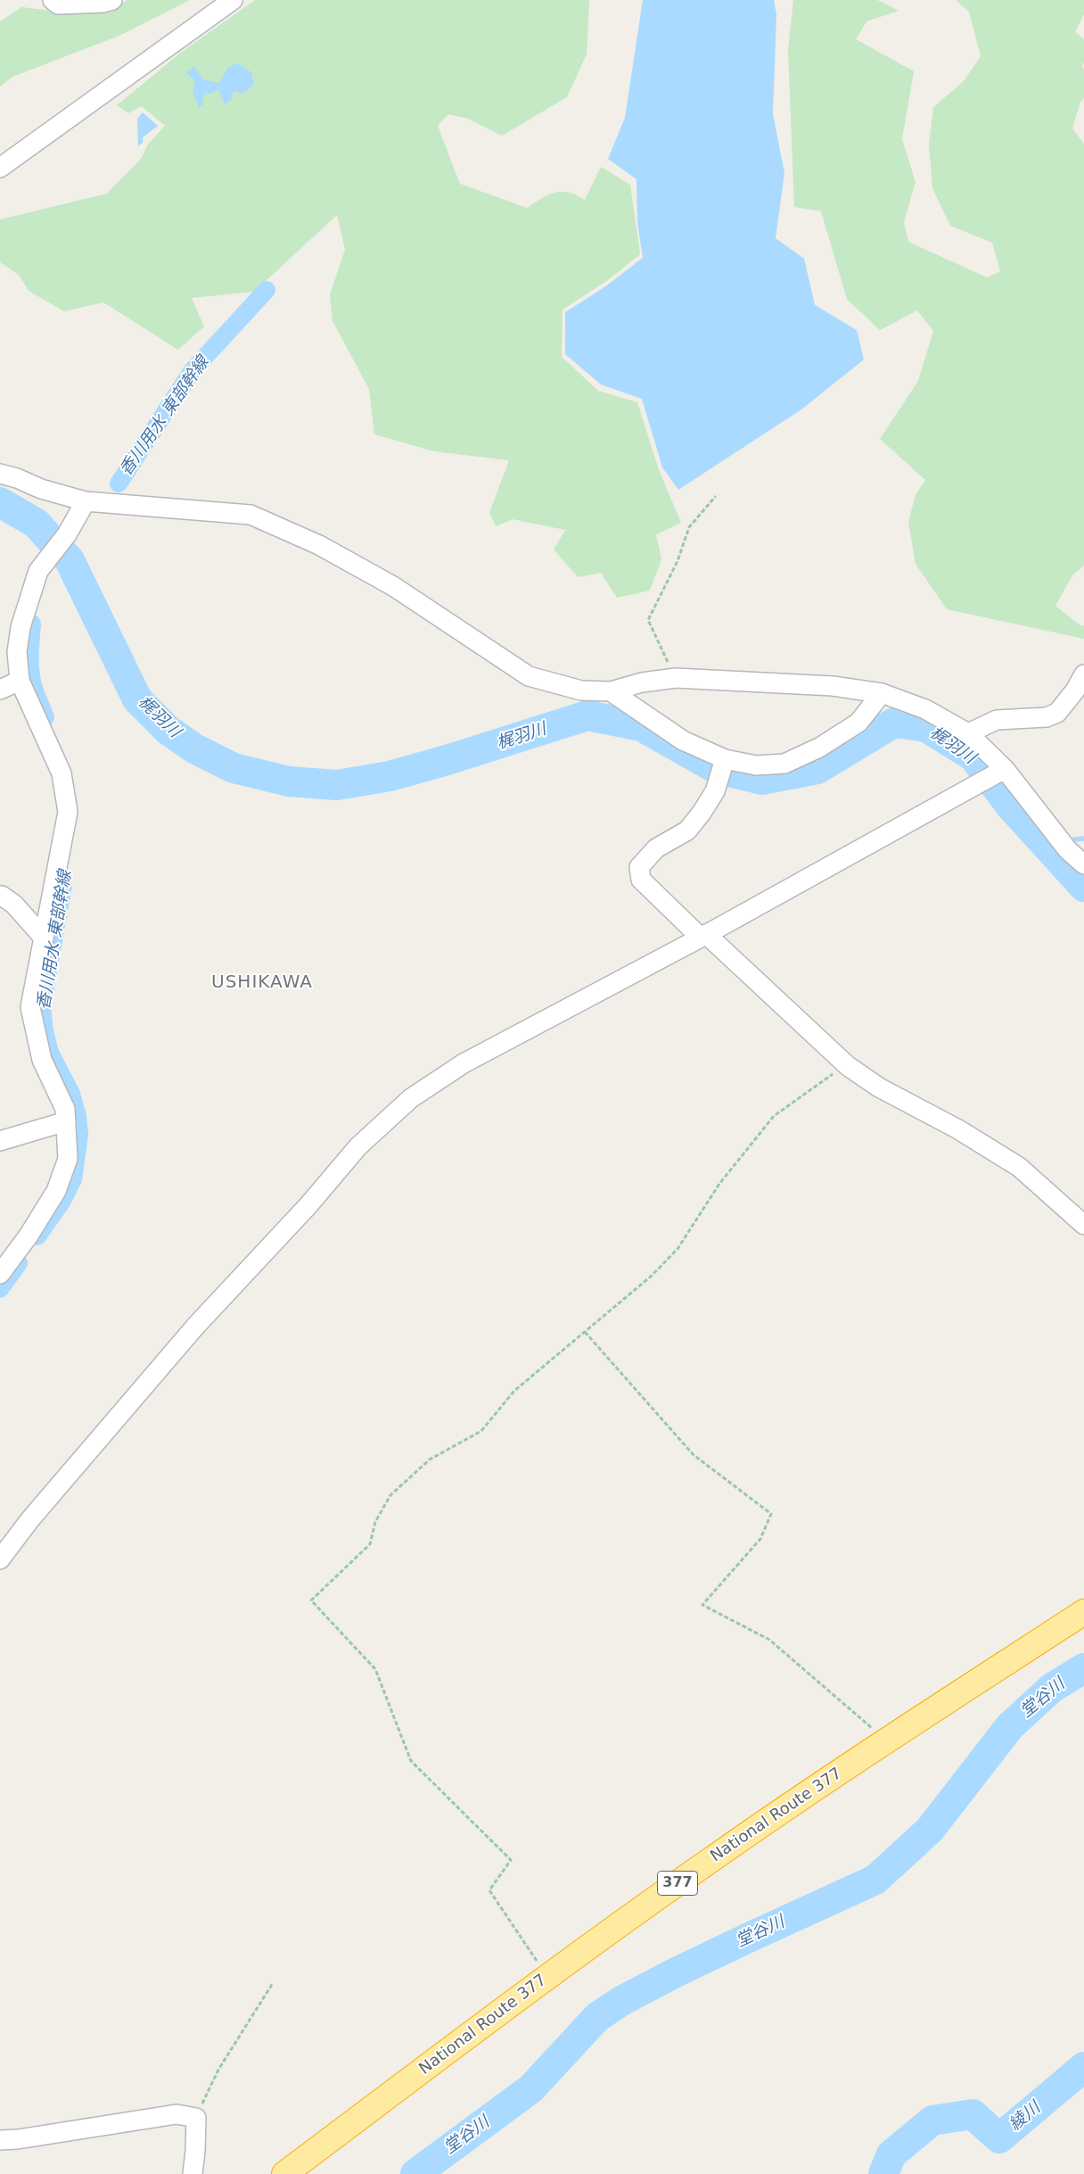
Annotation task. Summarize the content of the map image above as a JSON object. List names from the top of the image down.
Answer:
{
  "streets": {
    "highway": ["National Route 377", "377"]
  },
  "districts": ["USHIKAWA"],
  "water": [
    "香川用水 東部幹線",
    "梶羽川",
    "堂谷川",
    "綾川"
  ]
}
